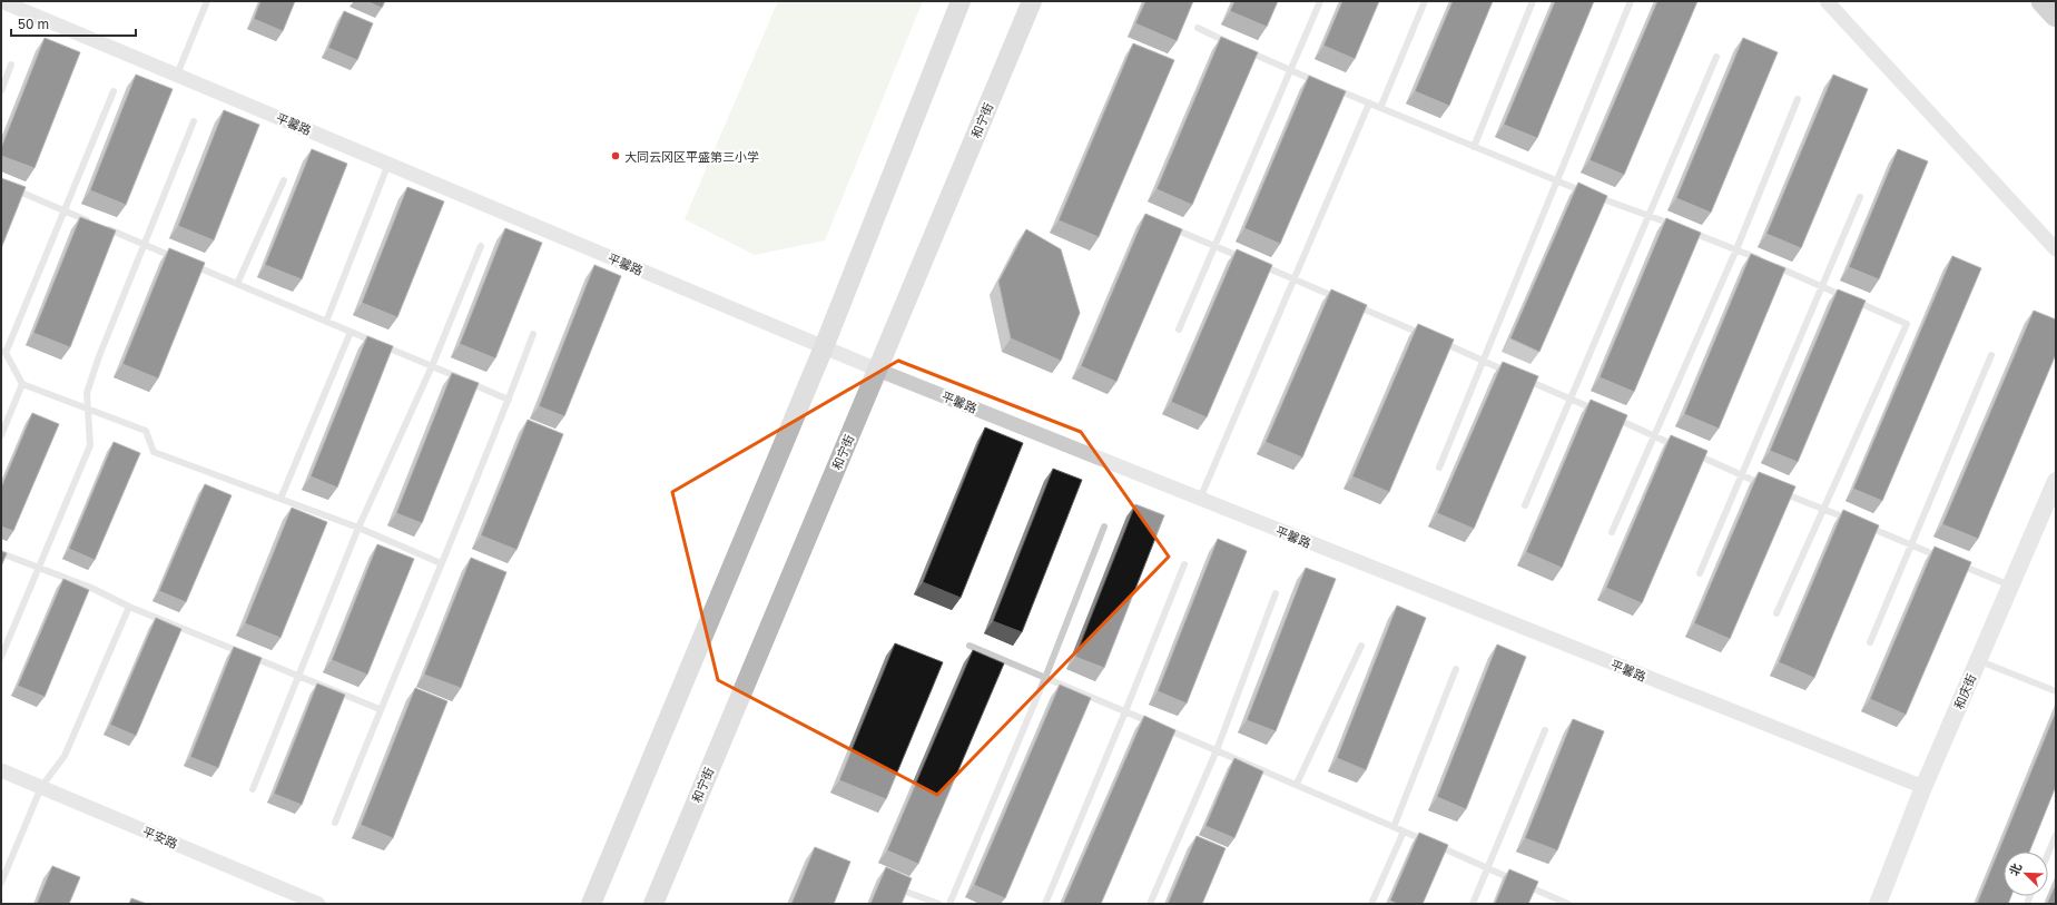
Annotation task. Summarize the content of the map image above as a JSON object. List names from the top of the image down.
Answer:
{
  "streets": {
    "main road": ["和宁街"],
    "street": ["平馨路", "和庆街", "平安路"]
  },
  "crossings": [
    ["和宁街", "平馨路"],
    ["平馨路", "和庆街"]
  ],
  "places": ["大同云冈区平盛第三小学"],
  "scale_bar": "50 m",
  "north": "top left"
}
